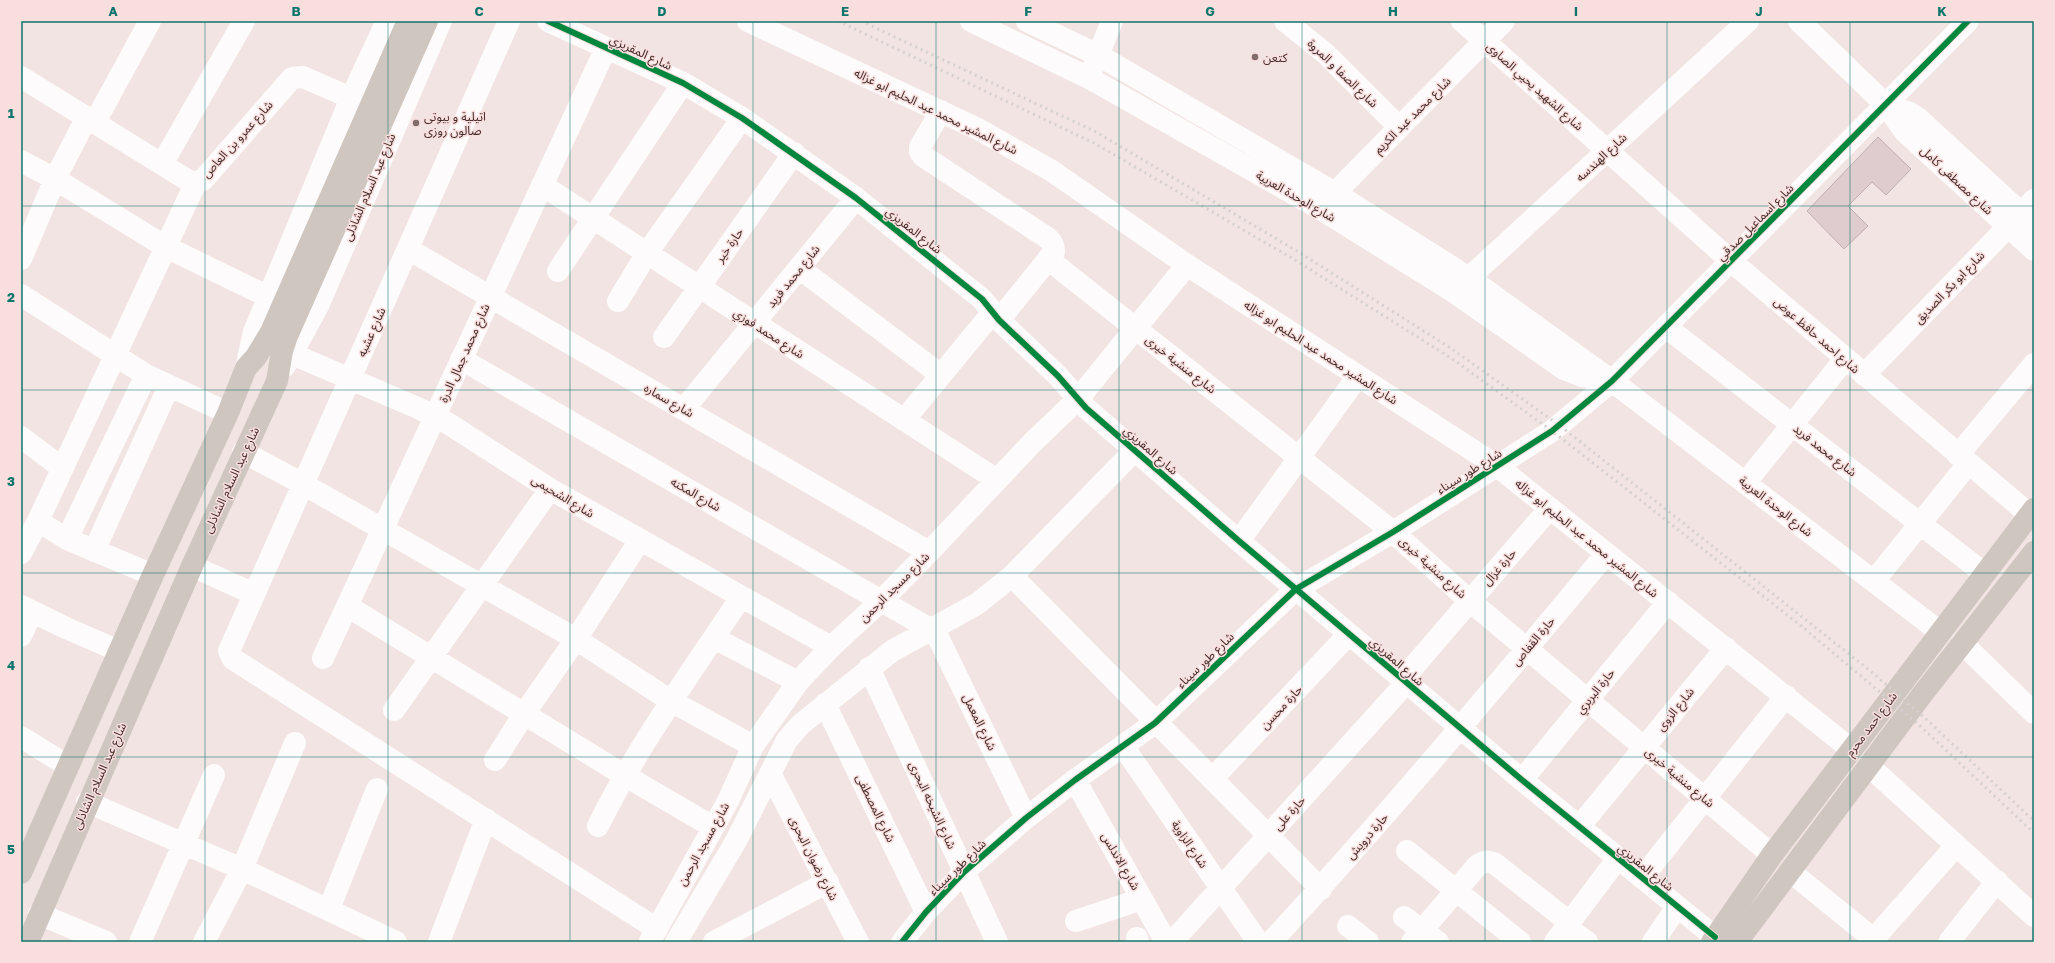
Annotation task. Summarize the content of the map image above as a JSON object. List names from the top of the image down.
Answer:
{
  "streets": {
    "main road": ["شارع عبد السلام الشاذلى", "شارع احمد محرم"],
    "street": [
      "شارع المقريزي",
      "شارع الصفا و المروة",
      "شارع الشهيد يحيي الصاوى",
      "شارع المشير محمد عبد الحليم ابو غزاله",
      "شارع محمد عبد الكريم",
      "شارع عمرو بن العاص",
      "شارع الهندسه",
      "شارع مصطفى كامل",
      "شارع الوحدة العربية",
      "شارع اسماعيل صدقي",
      "حارة خير",
      "شارع محمد فريد",
      "شارع ابو بكر الصديق",
      "شارع عشبه",
      "شارع محمد فوزي",
      "شارع احمد حافظ عوض",
      "شارع محمد جمال الدرة",
      "شارع منشية خيرى",
      "شارع سماره",
      "شارع طور سيناء",
      "شارع المكنه",
      "شارع الشحيمى",
      "حارة غزال",
      "شارع مسجد الرحمن",
      "حارة القفاص",
      "حارة البربري",
      "حارة محسن",
      "شارع الزوى",
      "شارع المعمل",
      "شارع الشيخه البحرى",
      "شارع المصطفى",
      "حارة على",
      "حارة درويش",
      "شارع الزاوية",
      "شارع رضوان البحرى",
      "شارع الاندلس"
    ]
  },
  "crossings": [
    ["شارع المقريزي", "حارة خير"],
    ["شارع المقريزي", "شارع محمد فريد"],
    ["شارع المقريزي", "شارع محمد جمال الدرة"],
    ["شارع المقريزي", "شارع طور سيناء"],
    ["شارع المقريزي", "حارة غزال"],
    ["شارع المقريزي", "شارع مسجد الرحمن"],
    ["شارع المقريزي", "حارة القفاص"],
    ["شارع المقريزي", "حارة البربري"],
    ["شارع المقريزي", "حارة محسن"],
    ["شارع المقريزي", "شارع الزوى"],
    ["شارع المقريزي", "شارع احمد محرم"],
    ["شارع المقريزي", "حارة على"],
    ["شارع المقريزي", "حارة درويش"],
    ["شارع الصفا و المروة", "شارع محمد عبد الكريم"],
    ["شارع الشهيد يحيي الصاوى", "شارع محمد عبد الكريم"],
    ["شارع الشهيد يحيي الصاوى", "شارع الهندسه"],
    ["شارع الشهيد يحيي الصاوى", "شارع احمد حافظ عوض"],
    ["شارع المشير محمد عبد الحليم ابو غزاله", "شارع طور سيناء"],
    ["شارع المشير محمد عبد الحليم ابو غزاله", "حارة غزال"],
    ["شارع المشير محمد عبد الحليم ابو غزاله", "شارع مسجد الرحمن"],
    ["شارع المشير محمد عبد الحليم ابو غزاله", "حارة القفاص"],
    ["شارع المشير محمد عبد الحليم ابو غزاله", "حارة البربري"],
    ["شارع المشير محمد عبد الحليم ابو غزاله", "شارع الزوى"],
    ["شارع المشير محمد عبد الحليم ابو غزاله", "شارع احمد محرم"],
    ["شارع محمد عبد الكريم", "شارع الوحدة العربية"],
    ["شارع الهندسه", "شارع الوحدة العربية"],
    ["شارع الهندسه", "شارع احمد حافظ عوض"],
    ["شارع مصطفى كامل", "شارع اسماعيل صدقي"],
    ["شارع مصطفى كامل", "شارع ابو بكر الصديق"],
    ["شارع عبد السلام الشاذلى", "شارع الشحيمى"],
    ["شارع الوحدة العربية", "شارع اسماعيل صدقي"],
    ["شارع الوحدة العربية", "شارع احمد محرم"],
    ["شارع اسماعيل صدقي", "شارع محمد فريد"],
    ["شارع اسماعيل صدقي", "شارع احمد حافظ عوض"],
    ["شارع اسماعيل صدقي", "شارع طور سيناء"],
    ["حارة خير", "شارع محمد فوزي"],
    ["شارع محمد فريد", "شارع محمد فوزي"],
    ["شارع محمد فريد", "شارع سماره"],
    ["شارع محمد فريد", "شارع احمد محرم"],
    ["شارع ابو بكر الصديق", "شارع احمد حافظ عوض"],
    ["شارع عشبه", "شارع سماره"],
    ["شارع عشبه", "شارع الشحيمى"],
    ["شارع محمد فوزي", "شارع محمد جمال الدرة"],
    ["شارع محمد فوزي", "شارع مسجد الرحمن"],
    ["شارع احمد حافظ عوض", "شارع احمد محرم"],
    ["شارع محمد جمال الدرة", "شارع سماره"],
    ["شارع محمد جمال الدرة", "شارع المكنه"],
    ["شارع محمد جمال الدرة", "شارع الشحيمى"],
    ["شارع منشية خيرى", "شارع طور سيناء"],
    ["شارع منشية خيرى", "حارة غزال"],
    ["شارع منشية خيرى", "شارع مسجد الرحمن"],
    ["شارع منشية خيرى", "حارة القفاص"],
    ["شارع منشية خيرى", "حارة البربري"],
    ["شارع منشية خيرى", "شارع الزوى"],
    ["شارع منشية خيرى", "شارع احمد محرم"],
    ["شارع سماره", "شارع مسجد الرحمن"],
    ["شارع طور سيناء", "شارع المعمل"],
    ["شارع طور سيناء", "شارع الشيخه البحرى"],
    ["شارع طور سيناء", "شارع المصطفى"],
    ["شارع طور سيناء", "شارع الزاوية"],
    ["شارع طور سيناء", "شارع الاندلس"],
    ["شارع المكنه", "شارع مسجد الرحمن"],
    ["شارع المكنه", "شارع المعمل"],
    ["شارع الشحيمى", "شارع مسجد الرحمن"],
    ["حارة غزال", "حارة على"],
    ["شارع مسجد الرحمن", "شارع المعمل"],
    ["شارع مسجد الرحمن", "شارع الشيخه البحرى"],
    ["شارع مسجد الرحمن", "شارع المصطفى"],
    ["شارع مسجد الرحمن", "شارع رضوان البحرى"],
    ["حارة القفاص", "حارة درويش"],
    ["حارة على", "شارع الزاوية"]
  ],
  "places": ["كتعن", "اتيلية و بيوتى صالون روزى"],
  "grid": {
    "columns": [
      "A",
      "B",
      "C",
      "D",
      "E",
      "F",
      "G",
      "H",
      "I",
      "J",
      "K"
    ],
    "rows": [
      "1",
      "2",
      "3",
      "4",
      "5"
    ]
  }
}
